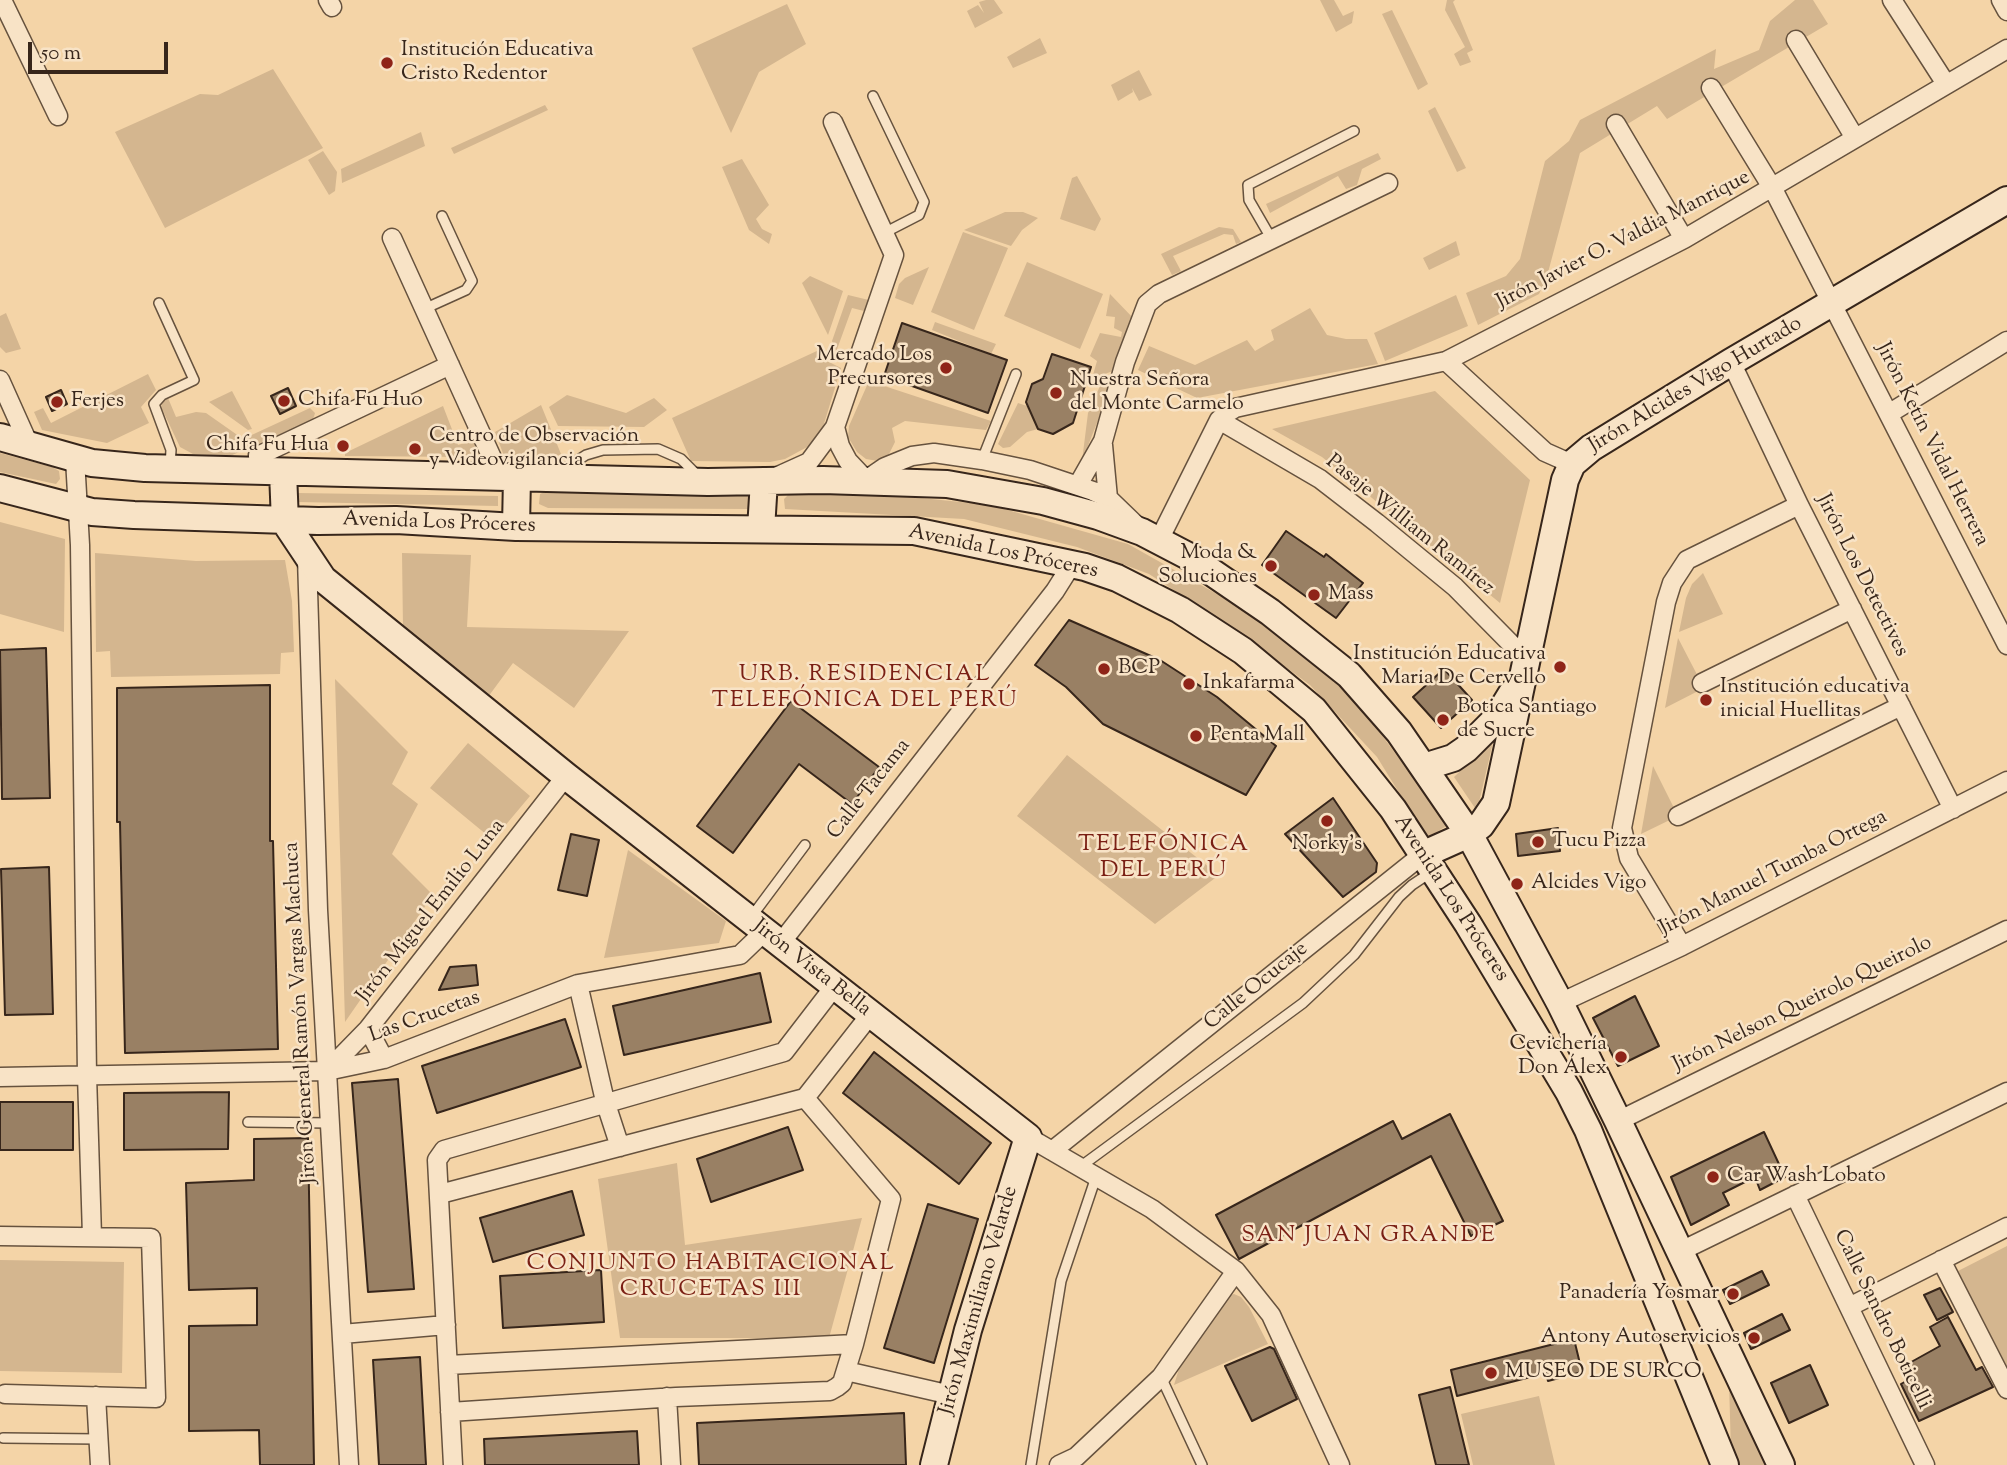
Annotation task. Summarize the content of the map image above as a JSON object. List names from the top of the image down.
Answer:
{
  "streets": {
    "main road": [
      "Jirón Alcides Vigo Hurtado",
      "Avenida Los Próceres",
      "Jirón Vista Bella",
      "Calle Ocucaje",
      "Jirón Maximiliano Velarde"
    ],
    "street": [
      "Jirón Javier O. Valdia Manrique",
      "Jirón Ketín Vidal Herrera",
      "Pasaje William Ramírez",
      "Jirón Los Detectives",
      "Calle Tacama",
      "Jirón Manuel Tumba Ortega",
      "Jirón Miguel Emilio Luna",
      "Jirón Nelson Queirolo Queirolo",
      "Jirón General Ramón Vargas Machuca",
      "Las Crucetas",
      "Calle Sandro Boticelli"
    ]
  },
  "crossings": [
    ["Jirón Javier O. Valdia Manrique", "Jirón Ketín Vidal Herrera"],
    ["Jirón Javier O. Valdia Manrique", "Pasaje William Ramírez"],
    ["Jirón Alcides Vigo Hurtado", "Jirón Ketín Vidal Herrera"],
    ["Jirón Alcides Vigo Hurtado", "Avenida Los Próceres"],
    ["Jirón Alcides Vigo Hurtado", "Pasaje William Ramírez"],
    ["Jirón Alcides Vigo Hurtado", "Jirón Los Detectives"],
    ["Jirón Alcides Vigo Hurtado", "Calle Ocucaje"],
    ["Avenida Los Próceres", "Calle Tacama"],
    ["Avenida Los Próceres", "Jirón Manuel Tumba Ortega"],
    ["Avenida Los Próceres", "Jirón Vista Bella"],
    ["Avenida Los Próceres", "Calle Ocucaje"],
    ["Avenida Los Próceres", "Jirón Nelson Queirolo Queirolo"],
    ["Jirón Los Detectives", "Jirón Manuel Tumba Ortega"],
    ["Calle Tacama", "Jirón Vista Bella"],
    ["Calle Tacama", "Las Crucetas"],
    ["Jirón Miguel Emilio Luna", "Jirón Vista Bella"],
    ["Jirón Miguel Emilio Luna", "Jirón General Ramón Vargas Machuca"],
    ["Jirón Miguel Emilio Luna", "Las Crucetas"],
    ["Jirón Vista Bella", "Calle Ocucaje"],
    ["Jirón Vista Bella", "Jirón General Ramón Vargas Machuca"],
    ["Jirón Vista Bella", "Las Crucetas"],
    ["Jirón Vista Bella", "Jirón Maximiliano Velarde"],
    ["Jirón General Ramón Vargas Machuca", "Las Crucetas"]
  ],
  "districts": [
    "URB. RESIDENCIAL TELEFÓNICA DEL PERÚ",
    "TELEFÓNICA DEL PERÚ",
    "SAN JUAN GRANDE",
    "CONJUNTO HABITACIONAL CRUCETAS III"
  ],
  "places": [
    "Institución Educativa Cristo Redentor",
    "Mercado Los Precursores",
    "Nuestra Señora del Monte Carmelo",
    "Chifa Fu Huo",
    "Ferjes",
    "Chifa Fu Hua",
    "Centro de Observación y Videovigilancia",
    "Moda & Soluciones",
    "Mass",
    "Institución Educativa Maria De Cervello",
    "BCP",
    "Inkafarma",
    "Institución educativa inicial Huellitas",
    "Botica Santiago de Sucre",
    "Penta Mall",
    "Norky's",
    "Tucu Pizza",
    "Alcides Vigo",
    "Cevichería Don Álex",
    "Car Wash Lobato",
    "Panadería Yosmar",
    "Antony Autoservicios",
    "MUSEO DE SURCO"
  ],
  "scale_bar": "50 m"
}
